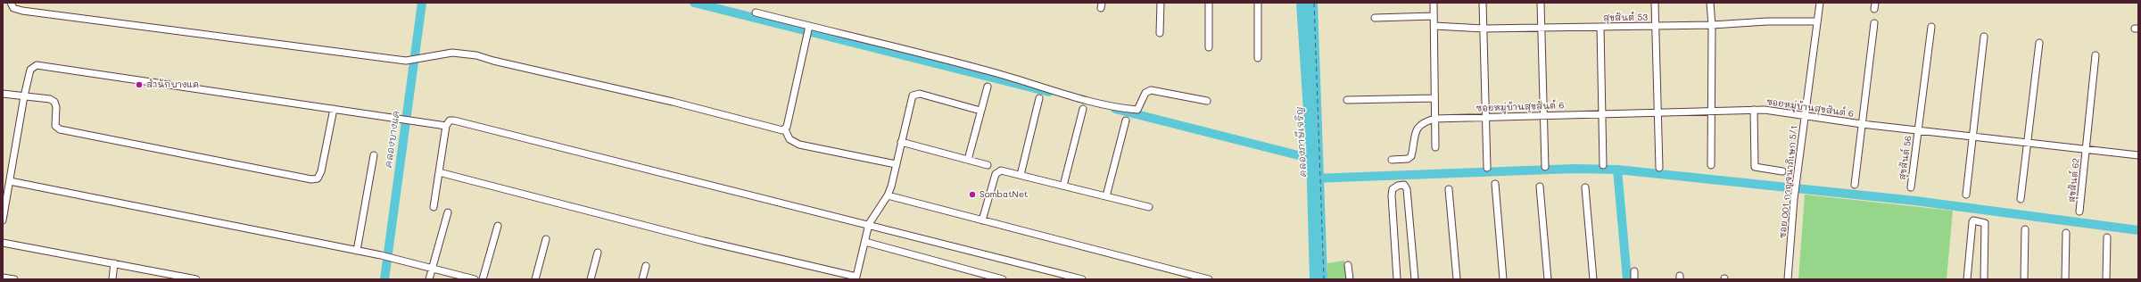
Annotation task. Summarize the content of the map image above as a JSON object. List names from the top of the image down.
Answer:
{
  "streets": {
    "street": [
      "สุขสันต์ 53",
      "ซอยหมู่บ้านสุขสันต์ 6",
      "สุขสันต์ 56",
      "สุขสันต์ 62",
      "ซอย 001 กาญจนาภิเษก 5/1"
    ]
  },
  "crossings": [
    ["สุขสันต์ 53", "ซอย 001 กาญจนาภิเษก 5/1"],
    ["ซอยหมู่บ้านสุขสันต์ 6", "สุขสันต์ 56"],
    ["ซอยหมู่บ้านสุขสันต์ 6", "สุขสันต์ 62"],
    ["ซอยหมู่บ้านสุขสันต์ 6", "ซอย 001 กาญจนาภิเษก 5/1"]
  ],
  "water": ["คลองบางแค", "คลองภาษีเจริญ"],
  "places": ["สำนักบางแค", "SombatNet"]
}
